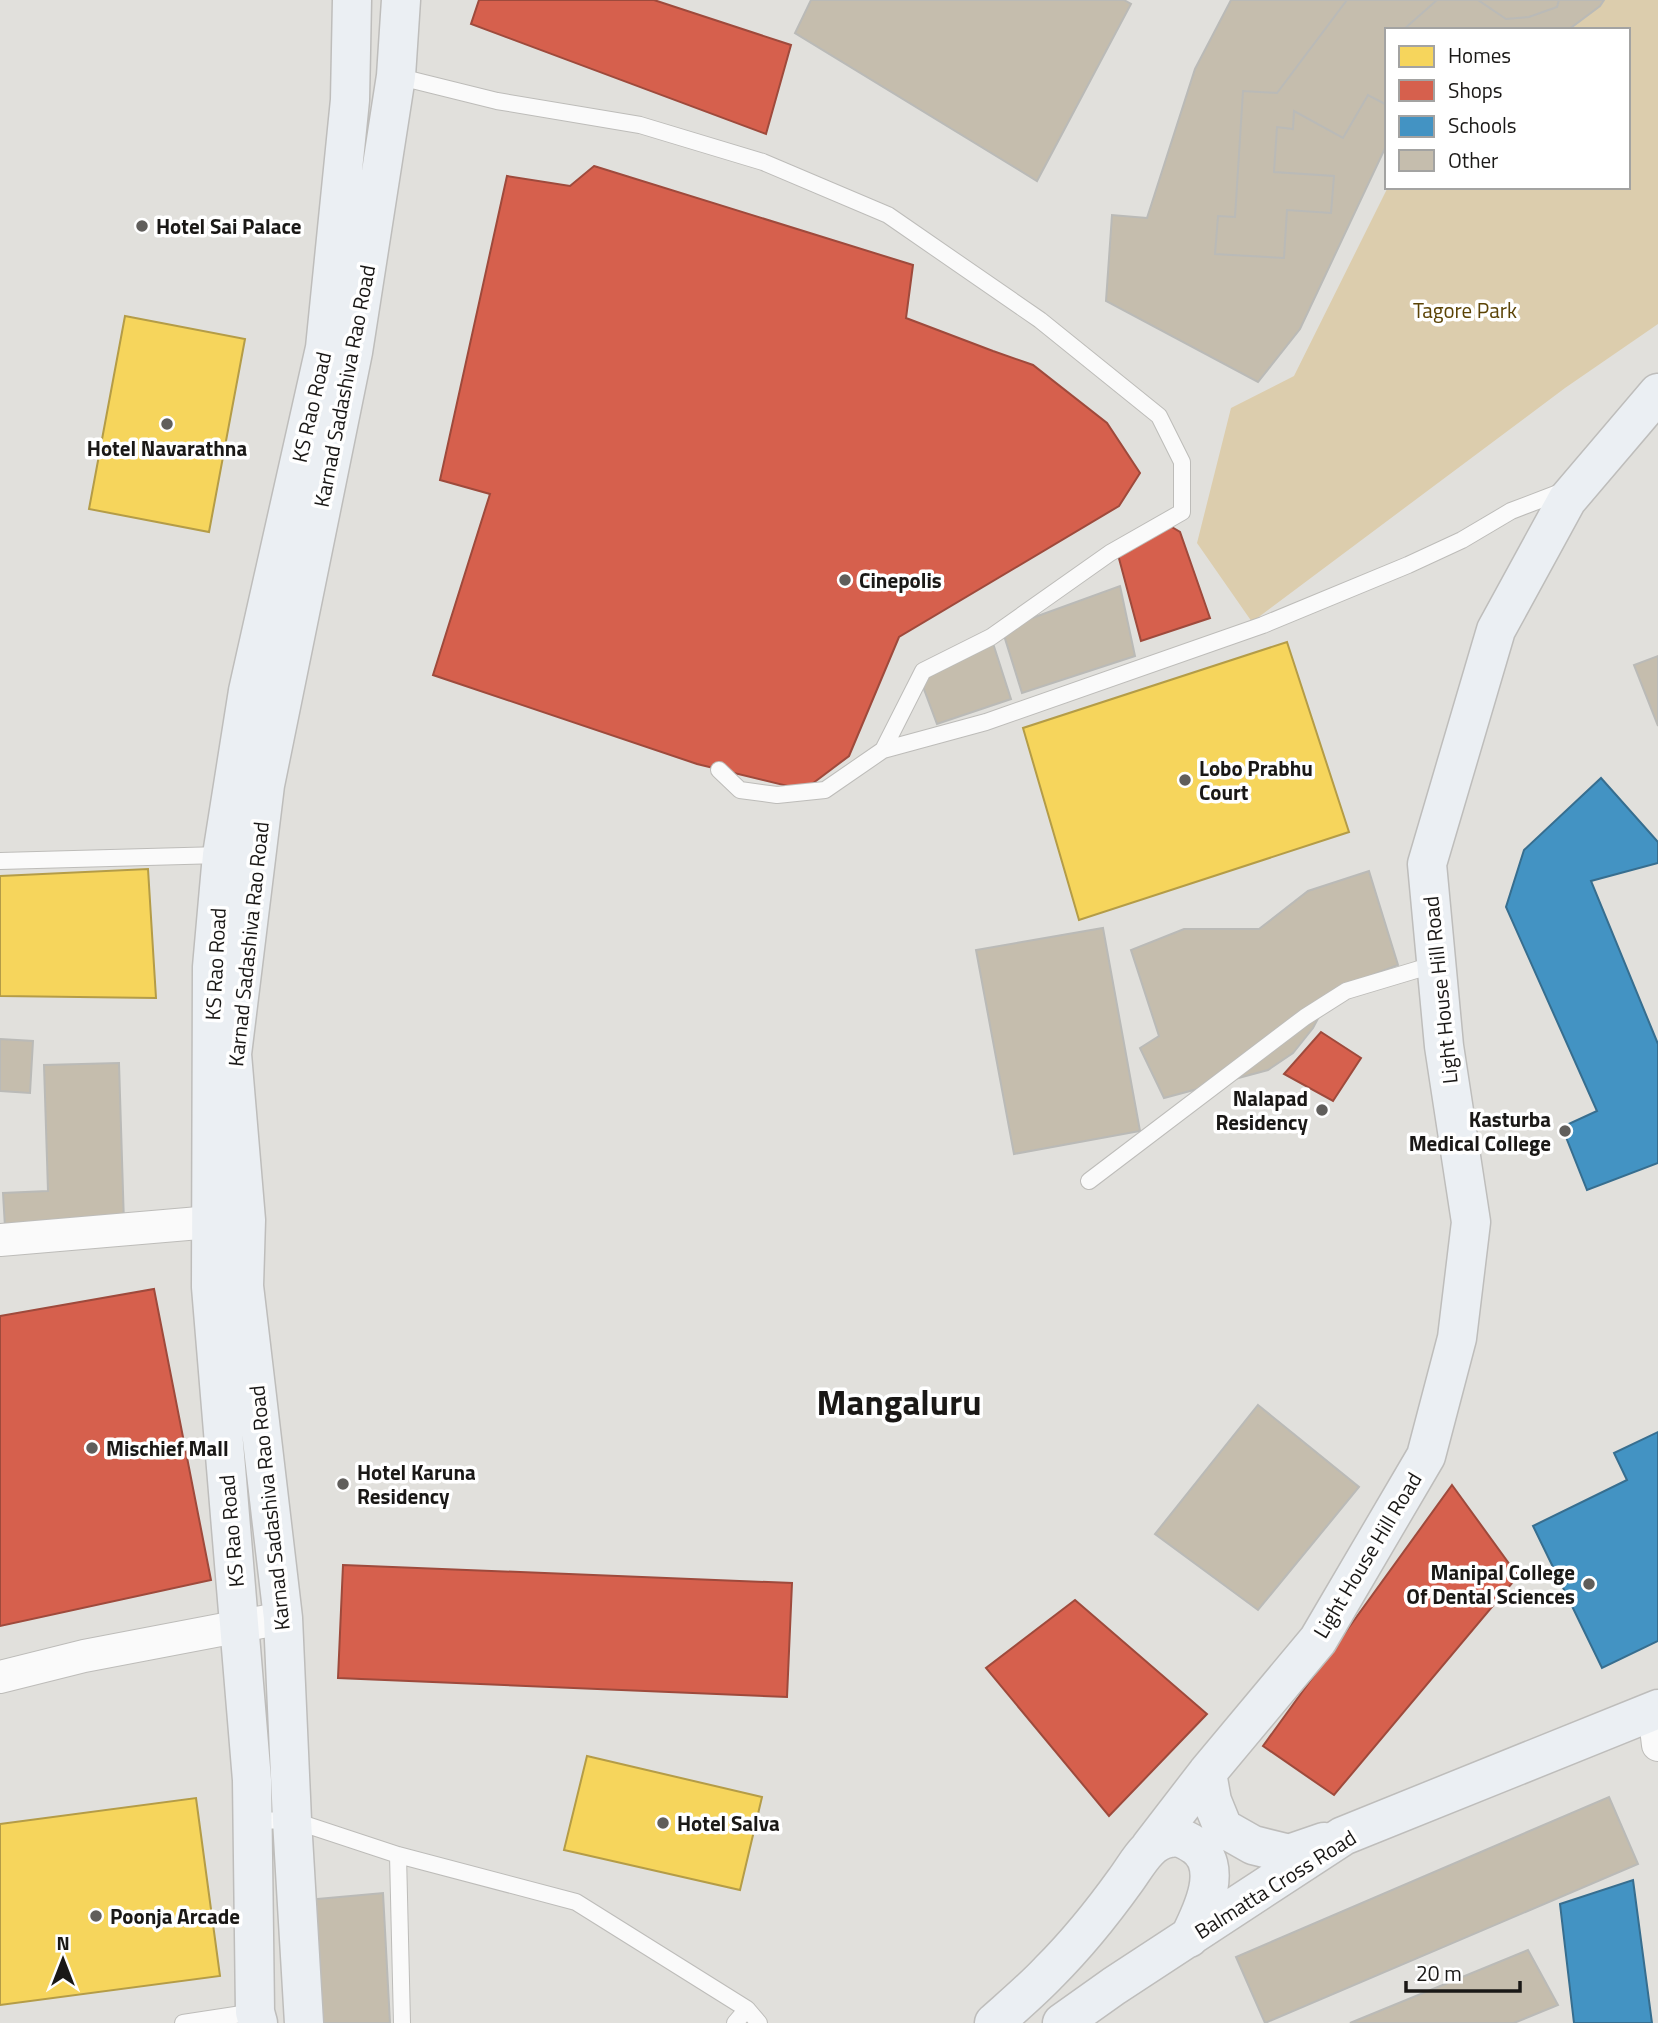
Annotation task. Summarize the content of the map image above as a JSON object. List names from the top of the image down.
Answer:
{
  "streets": {
    "main road": [
      "Karnad Sadashiva Rao Road",
      "KS Rao Road",
      "Light House Hill Road",
      "Balmatta Cross Road"
    ]
  },
  "districts": ["Mangaluru"],
  "parks": ["Tagore Park"],
  "places": [
    "Hotel Sai Palace",
    "Hotel Navarathna",
    "Cinepolis",
    "Lobo Prabhu Court",
    "Nalapad Residency",
    "Kasturba Medical College",
    "Mischief Mall",
    "Hotel Karuna Residency",
    "Manipal College Of Dental Sciences",
    "Hotel Salva",
    "Poonja Arcade"
  ],
  "legend": [
    "Homes",
    "Shops",
    "Schools",
    "Other"
  ],
  "scale_bar": "20 m",
  "north": "top"
}
